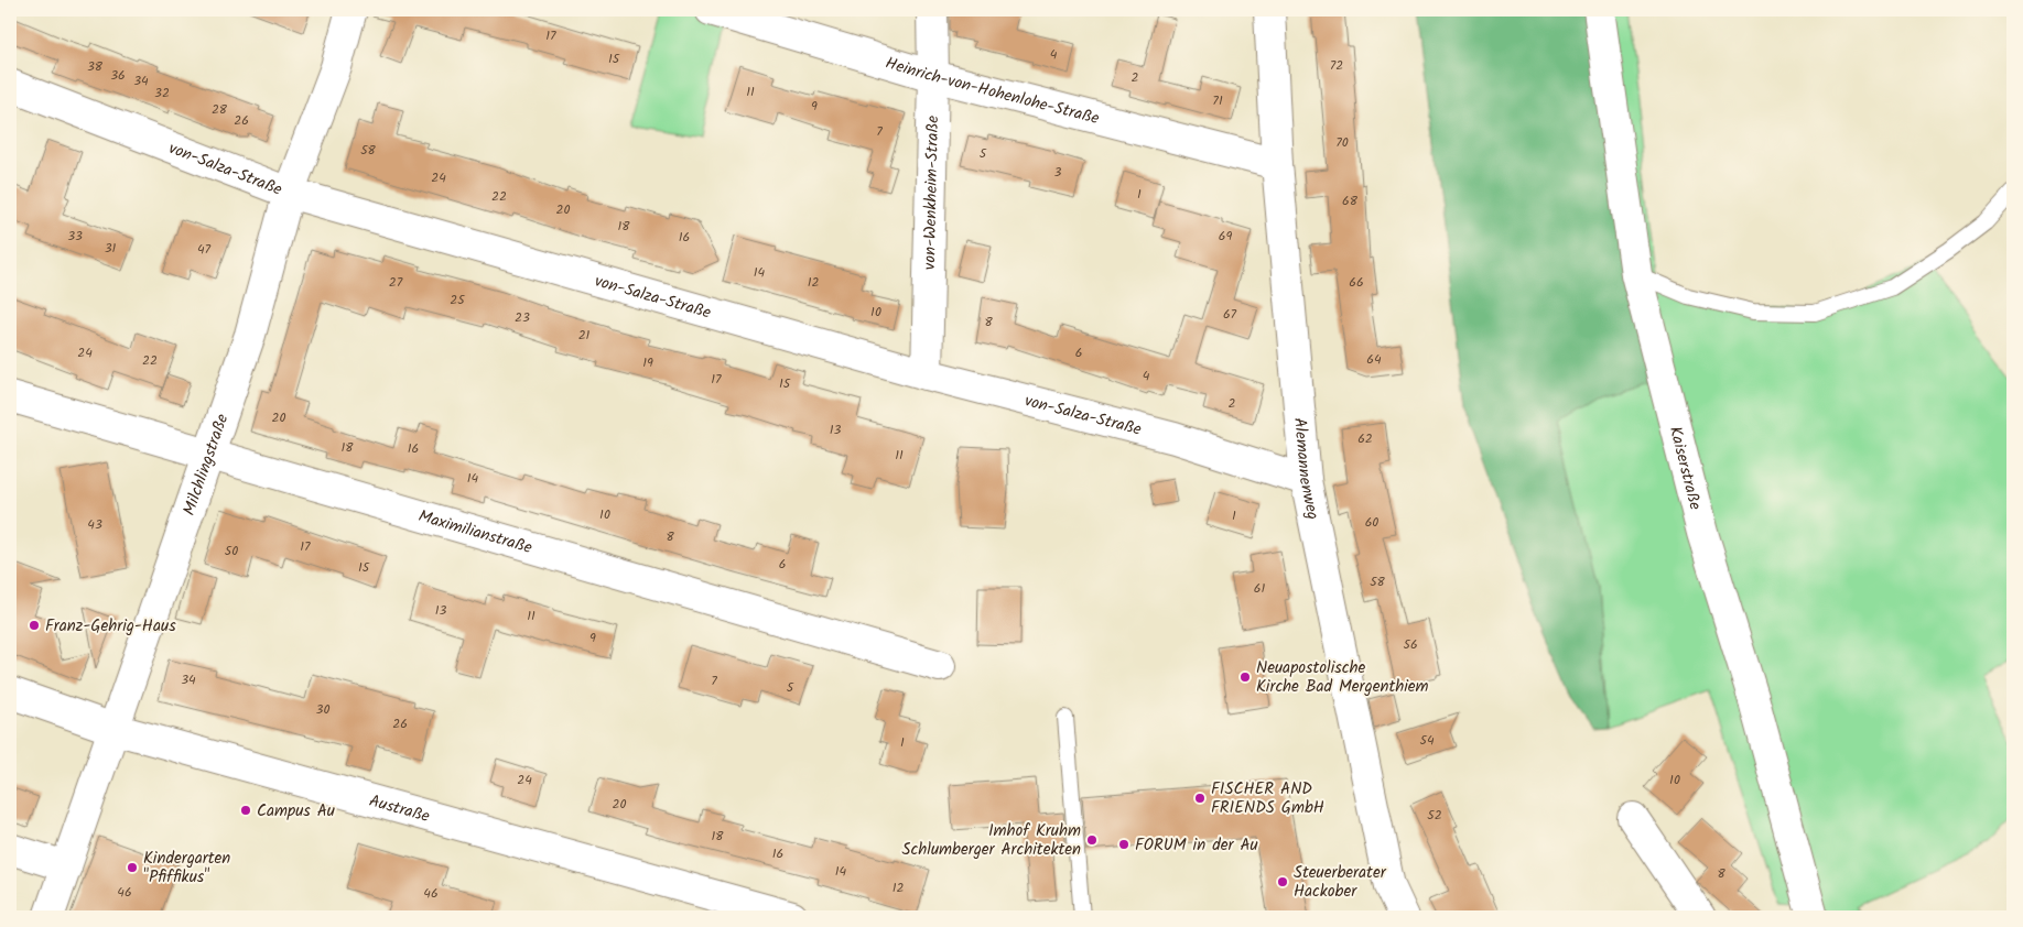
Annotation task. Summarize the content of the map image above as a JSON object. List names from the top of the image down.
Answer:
{
  "streets": {
    "street": [
      "Heinrich-von-Hohenlohe-Straße",
      "von-Salza-Straße",
      "von-Wenkheim-Straße",
      "Milchlingstraße",
      "Alemannenweg",
      "Kaiserstraße",
      "Maximilianstraße",
      "Austraße"
    ]
  },
  "crossings": [
    ["Heinrich-von-Hohenlohe-Straße", "von-Wenkheim-Straße"],
    ["Heinrich-von-Hohenlohe-Straße", "Alemannenweg"],
    ["von-Salza-Straße", "von-Wenkheim-Straße"],
    ["von-Salza-Straße", "Milchlingstraße"],
    ["von-Salza-Straße", "Alemannenweg"],
    ["Milchlingstraße", "Maximilianstraße"],
    ["Milchlingstraße", "Austraße"]
  ],
  "places": [
    "Franz-Gehrig-Haus",
    "Neuapostolische Kirche Bad Mergenthiem",
    "FISCHER AND FRIENDS GmbH",
    "Campus Au",
    "Imhof Kruhm Schlumberger Architekten",
    "FORUM in der Au",
    "Kindergarten \"Pfiffikus\"",
    "Steuerberater Hackober"
  ],
  "house_numbers": [
    "17",
    "4",
    "15",
    "72",
    "38",
    "36",
    "2",
    "34",
    "11",
    "32",
    "71",
    "9",
    "28",
    "26",
    "7",
    "70",
    "58",
    "5",
    "3",
    "24",
    "1",
    "22",
    "68",
    "20",
    "18",
    "33",
    "69",
    "16",
    "31",
    "47",
    "14",
    "27",
    "12",
    "66",
    "25",
    "10",
    "67",
    "23",
    "8",
    "21",
    "24",
    "6",
    "64",
    "22",
    "19",
    "4",
    "17",
    "15",
    "2",
    "20",
    "13",
    "62",
    "18",
    "16",
    "11",
    "14",
    "10",
    "1",
    "60",
    "43",
    "8",
    "17",
    "50",
    "6",
    "15",
    "58",
    "61",
    "13",
    "11",
    "9",
    "56",
    "34",
    "7",
    "5",
    "30",
    "26",
    "54",
    "1",
    "24",
    "10",
    "20",
    "52",
    "18",
    "16",
    "14",
    "8",
    "12",
    "46",
    "46"
  ]
}
